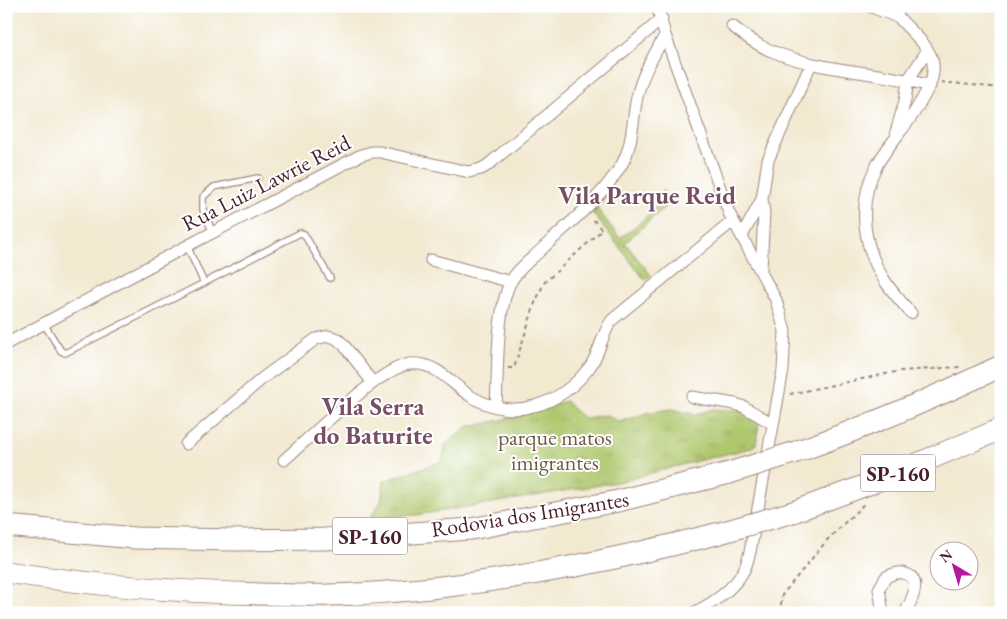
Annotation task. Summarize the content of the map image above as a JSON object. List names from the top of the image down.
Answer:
{
  "streets": {
    "highway": ["SP-160", "Rodovia dos Imigrantes"],
    "street": ["Rua Luiz Lawrie Reid"]
  },
  "districts": ["Vila Parque Reid", "Vila Serra do Baturite"],
  "parks": ["parque matos imigrantes"],
  "north": "top left"
}
